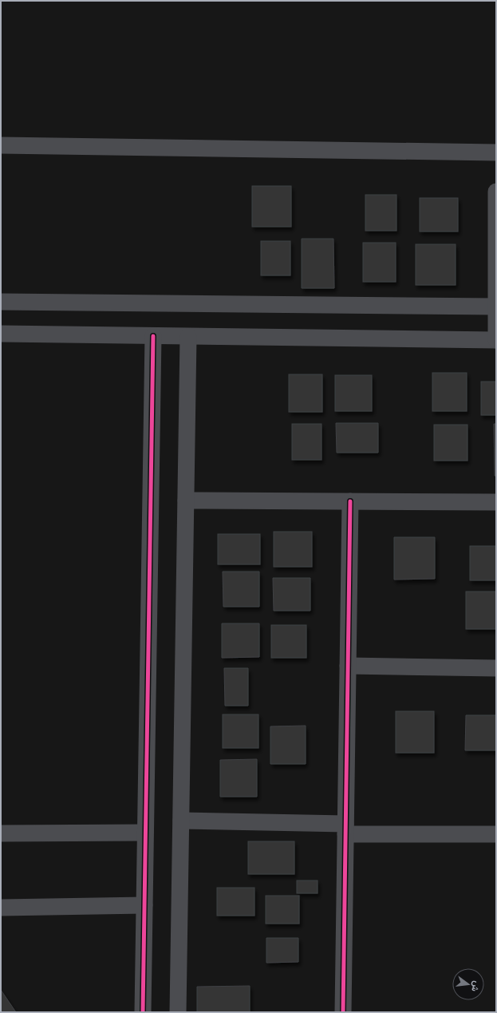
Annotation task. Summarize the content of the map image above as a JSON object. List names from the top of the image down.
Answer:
{
  "north": "right"
}
